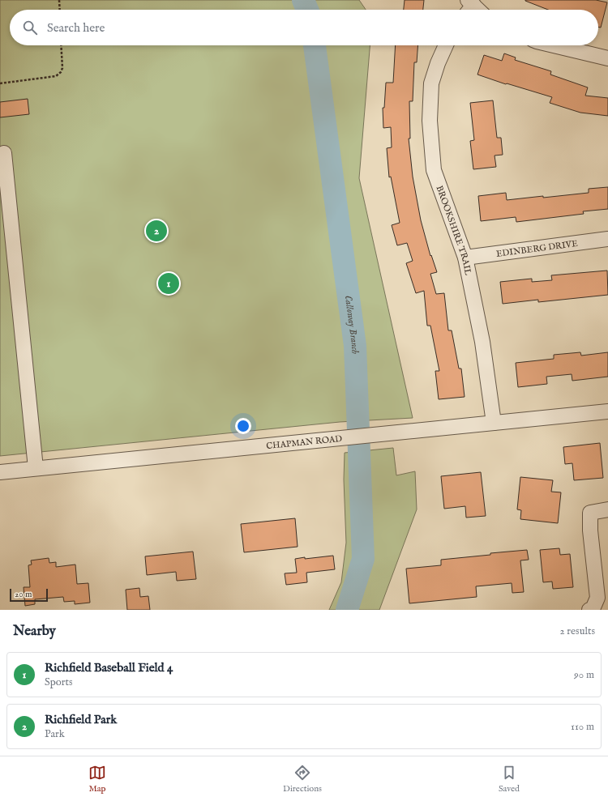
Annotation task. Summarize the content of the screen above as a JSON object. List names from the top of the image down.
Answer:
{
  "streets": {
    "street": ["BROOKSHIRE TRAIL", "EDINBERG DRIVE", "CHAPMAN ROAD"]
  },
  "crossings": [
    ["BROOKSHIRE TRAIL", "EDINBERG DRIVE"],
    ["BROOKSHIRE TRAIL", "CHAPMAN ROAD"]
  ],
  "water": ["Calloway Branch"],
  "scale_bar": "20 m",
  "page": {
    "search": "Search here",
    "pins": ["2", "1"],
    "scale": "20 m",
    "heading": ["Nearby", "2 results"],
    "list": [
      {
        "mark": "1",
        "name": "Richfield Baseball Field 4",
        "note": "Sports",
        "value": "90 m"
      },
      {
        "mark": "2",
        "name": "Richfield Park",
        "note": "Park",
        "value": "110 m"
      }
    ],
    "nav": ["Map", "Directions", "Saved"]
  }
}
